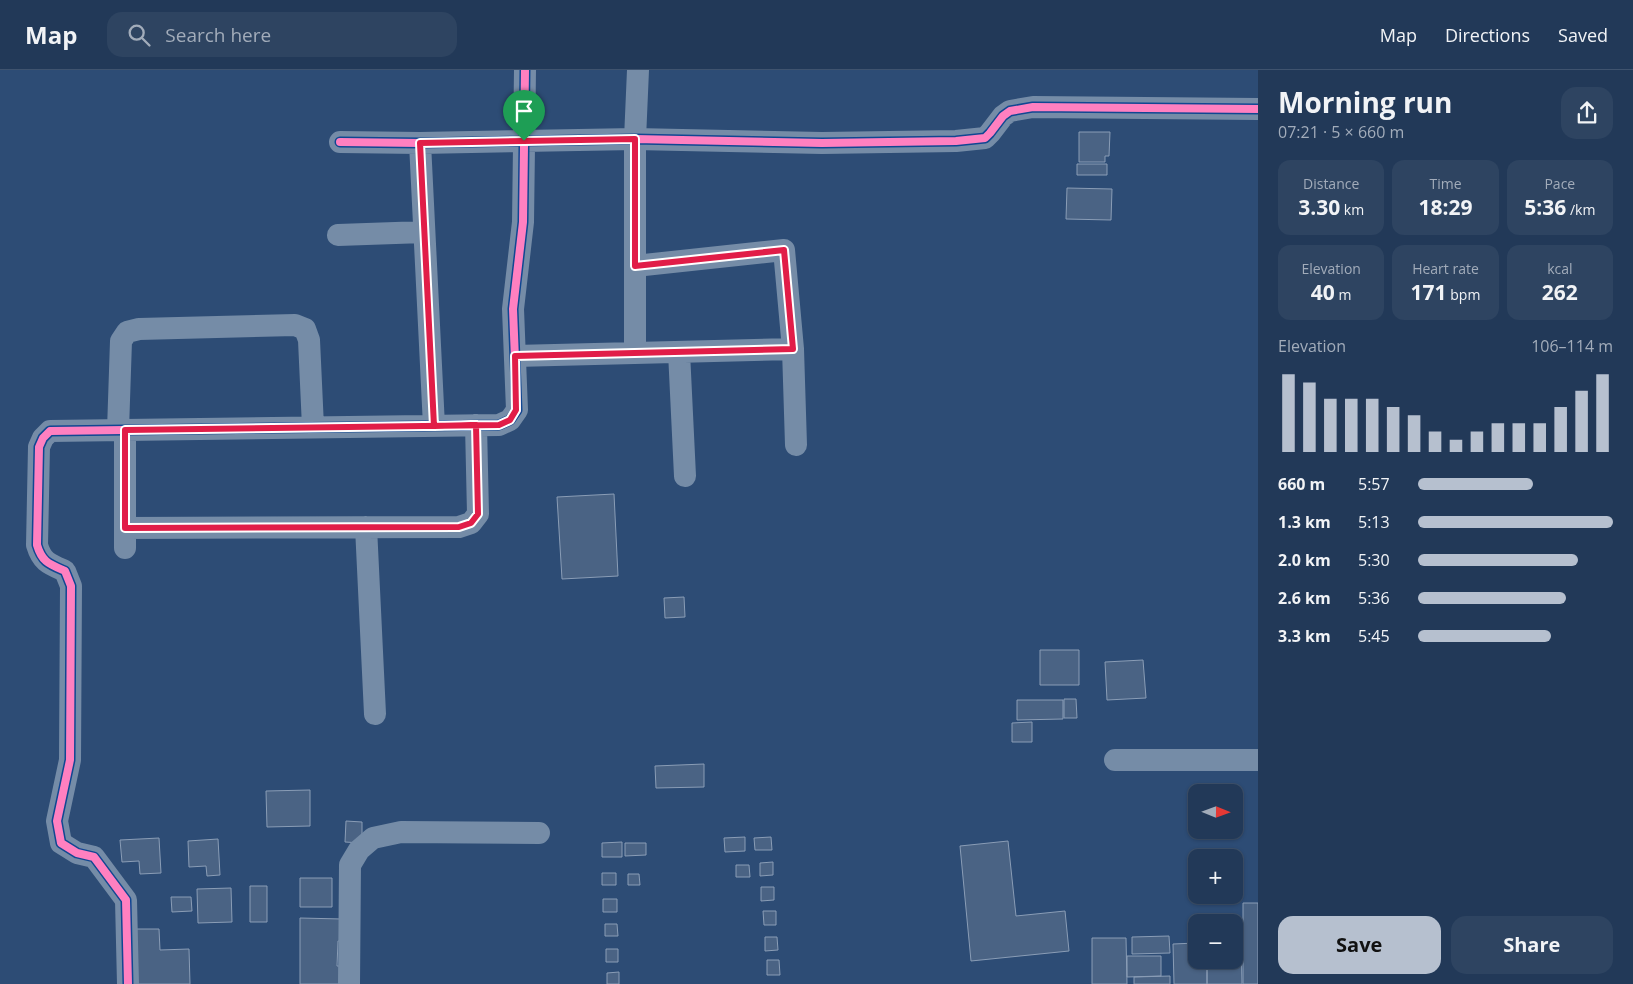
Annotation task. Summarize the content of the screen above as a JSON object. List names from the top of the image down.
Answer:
{
  "north": "right",
  "page": {
    "header": "Map",
    "search": "Search here",
    "nav": ["Map", "Directions", "Saved"],
    "heading": ["Morning run", "07:21 · 5 × 660 m"],
    "stats": [
      ["Distance", "3.30 km"],
      ["Time", "18:29"],
      ["Pace", "5:36 /km"],
      ["Elevation", "40 m"],
      ["Heart rate", "171 bpm"],
      ["kcal", "262"]
    ],
    "chart": ["Elevation", "106–114 m"],
    "list": [
      {
        "name": "660 m",
        "note": "5:57"
      },
      {
        "name": "1.3 km",
        "note": "5:13"
      },
      {
        "name": "2.0 km",
        "note": "5:30"
      },
      {
        "name": "2.6 km",
        "note": "5:36"
      },
      {
        "name": "3.3 km",
        "note": "5:45"
      }
    ],
    "map_buttons": ["+", "−"],
    "buttons": ["Save", "Share"]
  }
}
